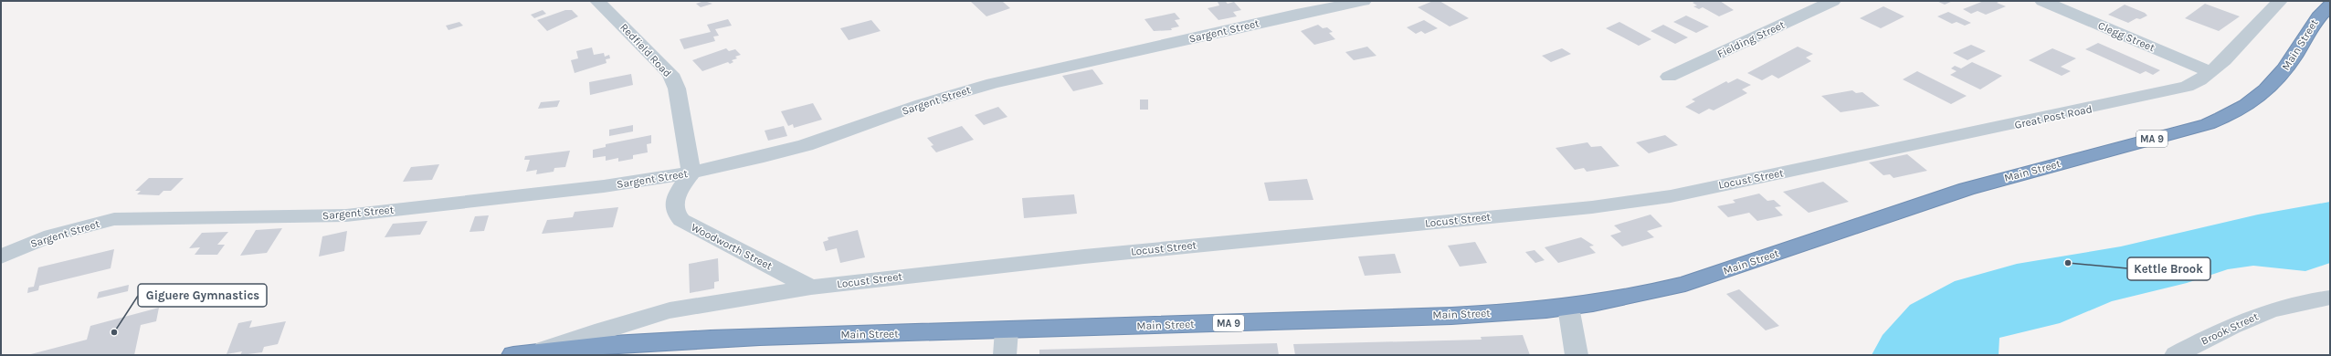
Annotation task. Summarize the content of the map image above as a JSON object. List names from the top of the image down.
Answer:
{
  "streets": {
    "highway": ["Main Street", "MA 9"],
    "street": [
      "Sargent Street",
      "Clegg Street",
      "Fielding Street",
      "Redfield Road",
      "Great Post Road",
      "Locust Street",
      "Woodworth Street",
      "Brook Street"
    ]
  },
  "crossings": [
    ["Sargent Street", "Redfield Road"],
    ["Sargent Street", "Woodworth Street"],
    ["Clegg Street", "Great Post Road"],
    ["Main Street", "Locust Street"],
    ["Redfield Road", "Woodworth Street"],
    ["Great Post Road", "Locust Street"],
    ["Locust Street", "Woodworth Street"]
  ],
  "places": ["Kettle Brook", "Giguere Gymnastics"]
}
